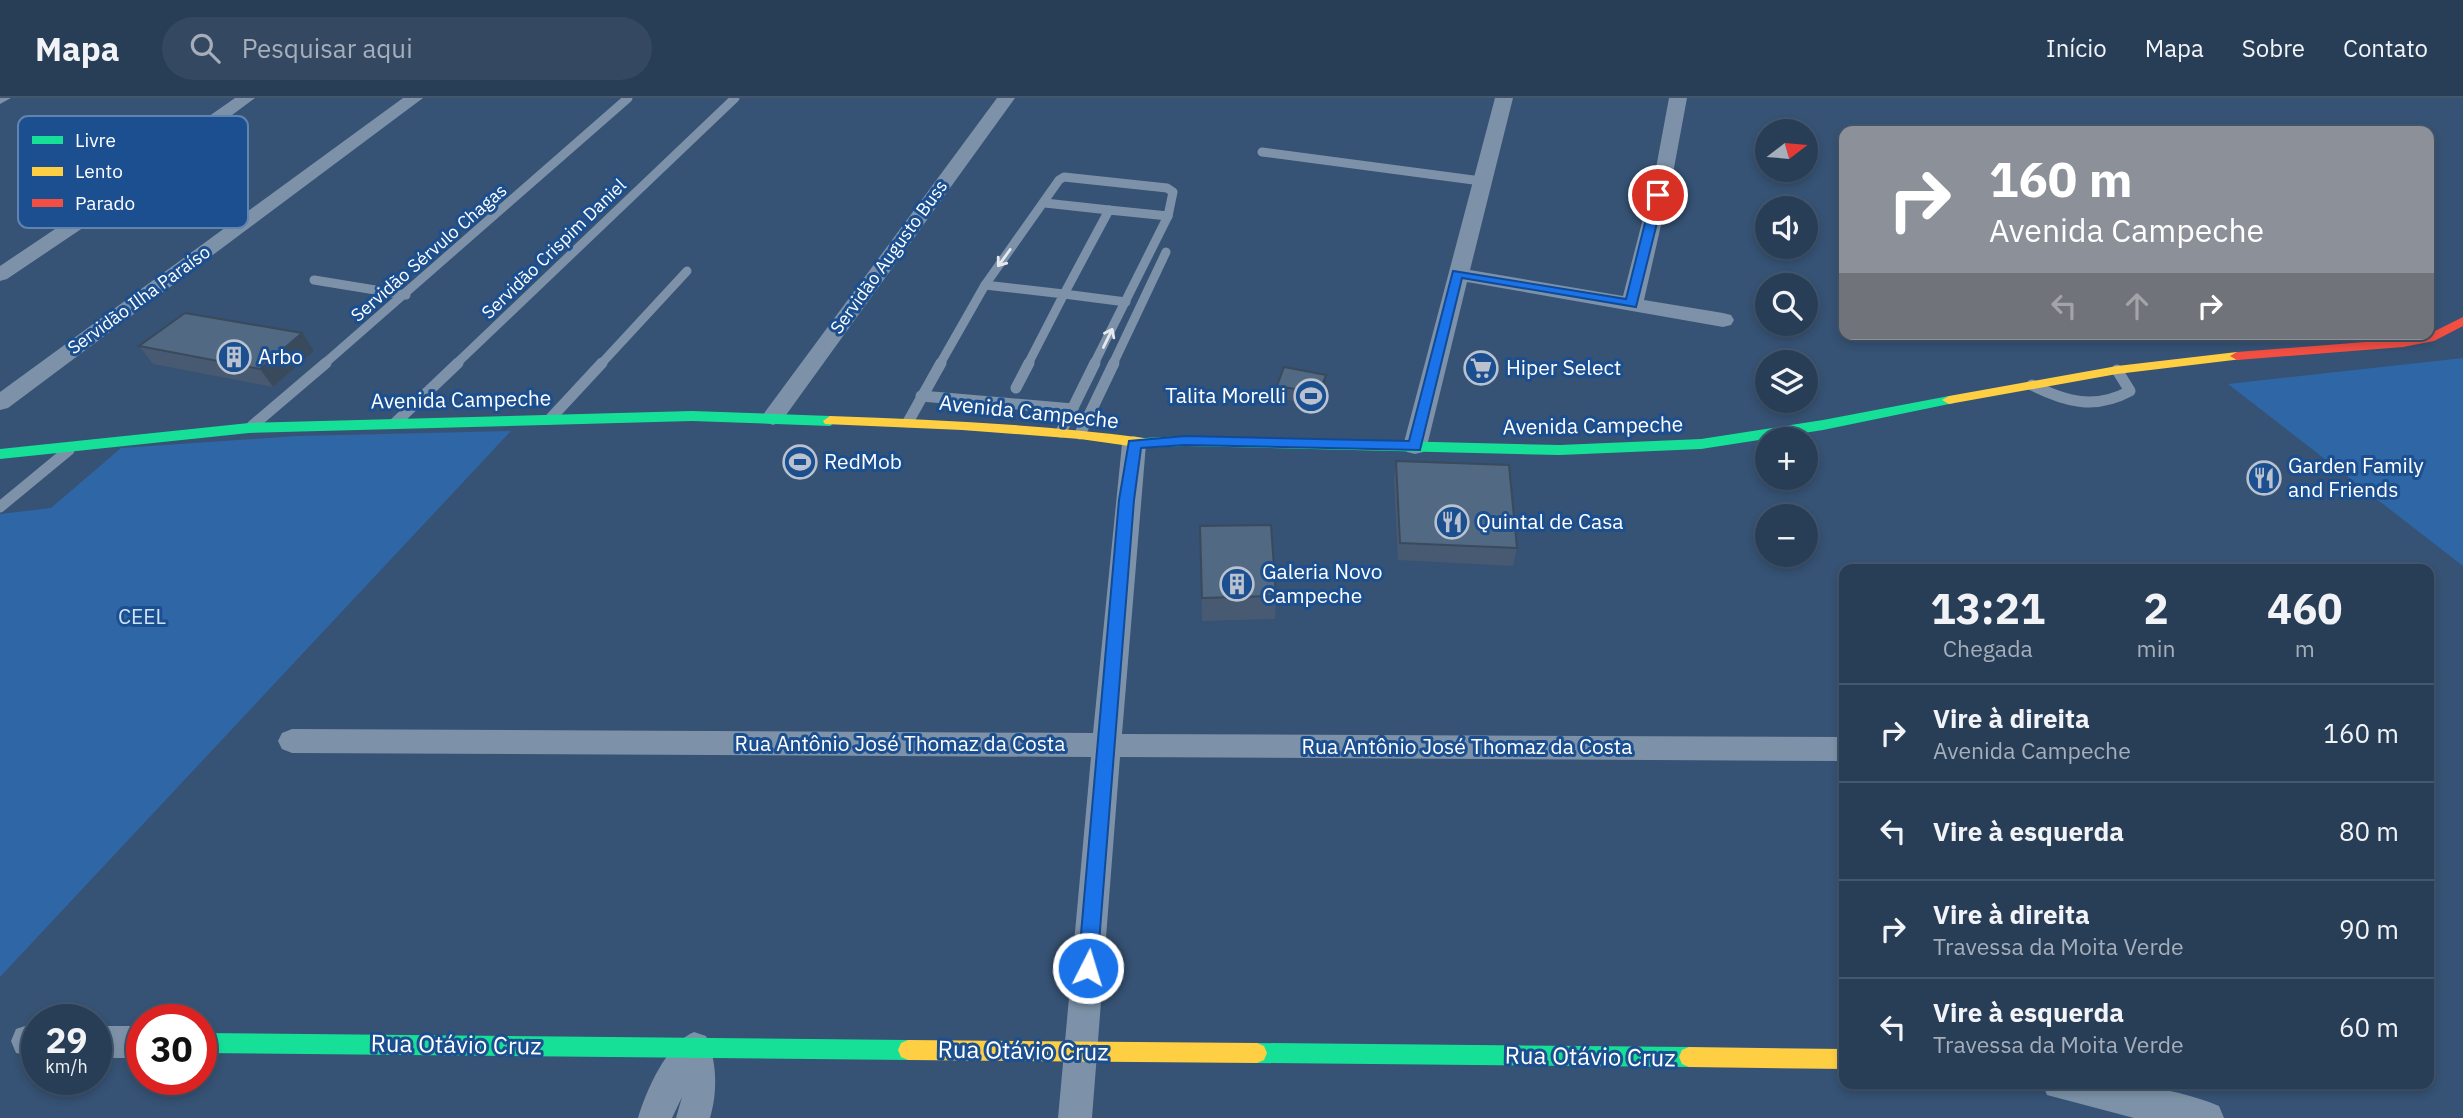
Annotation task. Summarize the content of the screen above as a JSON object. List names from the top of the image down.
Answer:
{
  "streets": {
    "main road": ["Avenida Campeche", "Rua Otávio Cruz"],
    "street": ["Servidão Augusto Buss", "Servidão Ilha Paraíso", "Rua Antônio José Thomaz da Costa"],
    "lane": ["Servidão Crispim Daniel", "Servidão Sérvulo Chagas"]
  },
  "crossings": [
    ["Servidão Crispim Daniel", "Avenida Campeche"],
    ["Servidão Sérvulo Chagas", "Avenida Campeche"],
    ["Servidão Augusto Buss", "Avenida Campeche"]
  ],
  "parks": ["CEEL"],
  "places": {
    "building": ["Arbo", "Galeria Novo Campeche"],
    "supermarket": ["Hiper Select"],
    "sports": ["Talita Morelli", "RedMob"],
    "restaurant": ["Garden Family and Friends", "Quintal de Casa"]
  },
  "legend": ["Livre", "Lento", "Parado"],
  "north": "right",
  "page": {
    "header": "Mapa",
    "search": "Pesquisar aqui",
    "nav": [
      "Início",
      "Mapa",
      "Sobre",
      "Contato"
    ],
    "map_buttons": ["+", "−"],
    "turn": ["160 m", "Avenida Campeche"],
    "eta": [
      "13:21",
      "Chegada",
      "2",
      "min",
      "460",
      "m"
    ],
    "list": [
      {
        "name": "Vire à direita",
        "note": "Avenida Campeche",
        "value": "160 m"
      },
      {
        "name": "Vire à esquerda",
        "value": "80 m"
      },
      {
        "name": "Vire à direita",
        "note": "Travessa da Moita Verde",
        "value": "90 m"
      },
      {
        "name": "Vire à esquerda",
        "note": "Travessa da Moita Verde",
        "value": "60 m"
      }
    ],
    "speed": "29 km/h",
    "limit": "30"
  }
}
